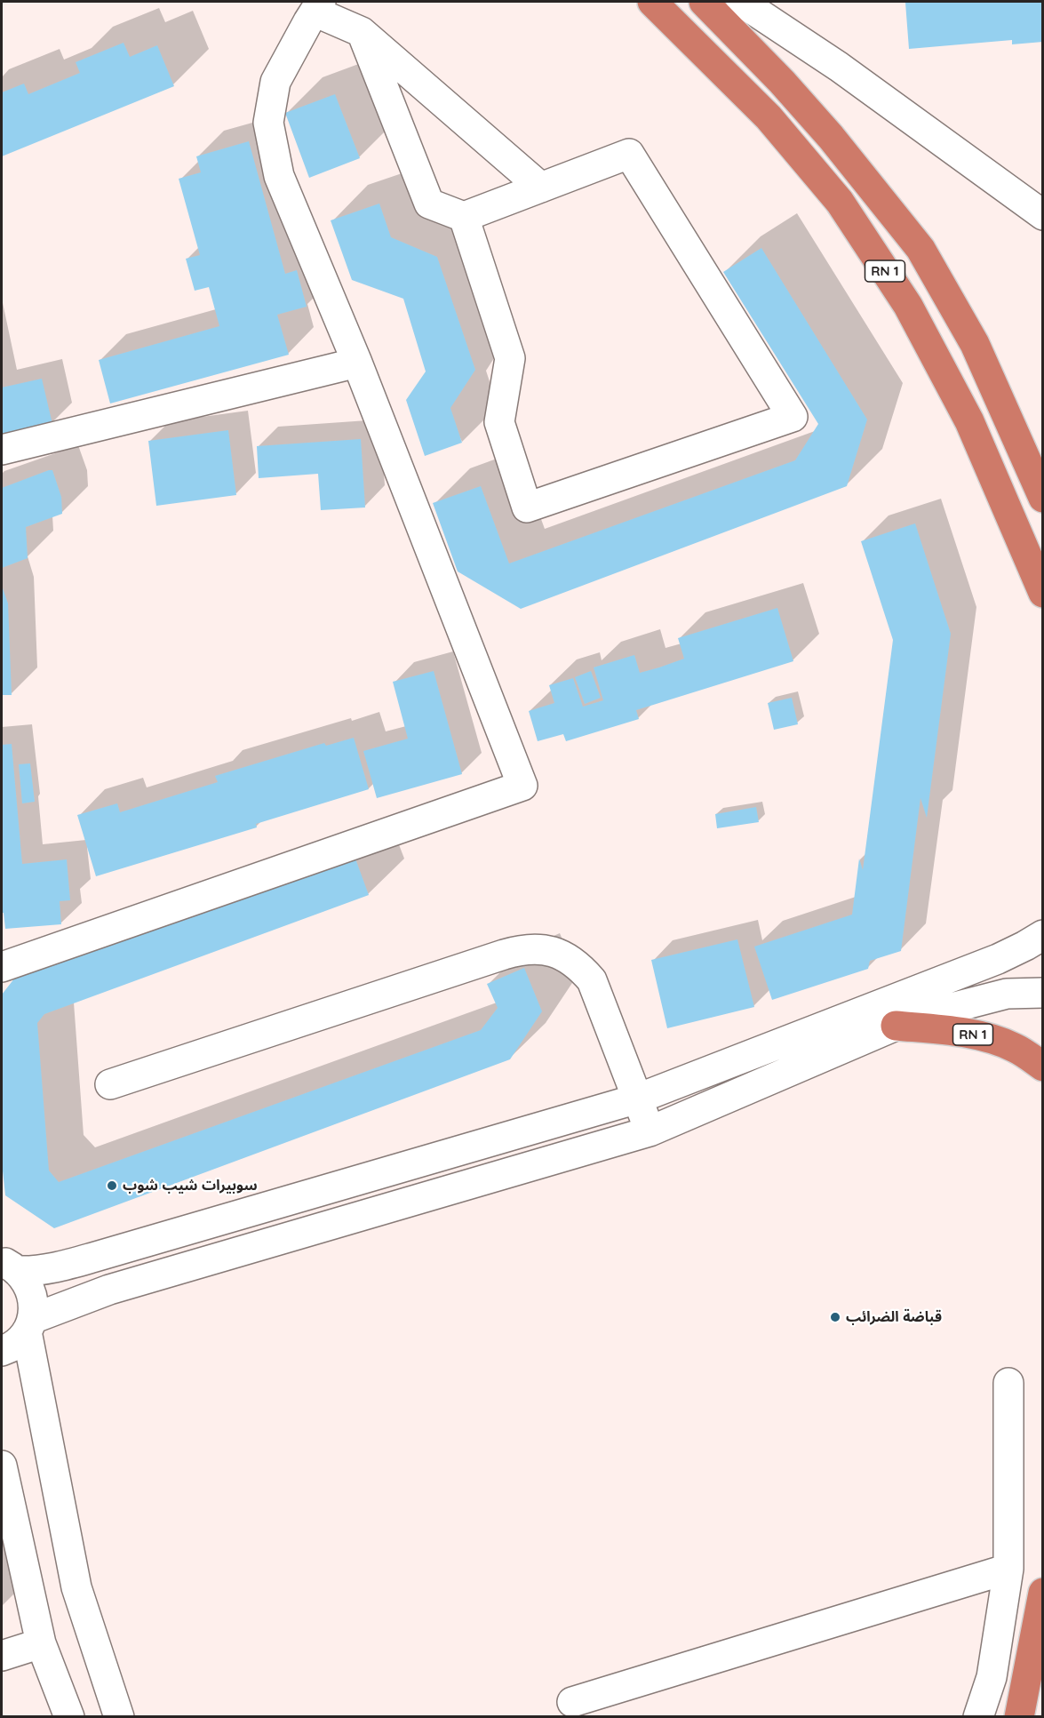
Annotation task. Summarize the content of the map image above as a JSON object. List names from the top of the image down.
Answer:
{
  "streets": {
    "highway": ["RN 1"]
  },
  "places": ["سوبيرات شيب شوب", "قباضة الضرائب"]
}
